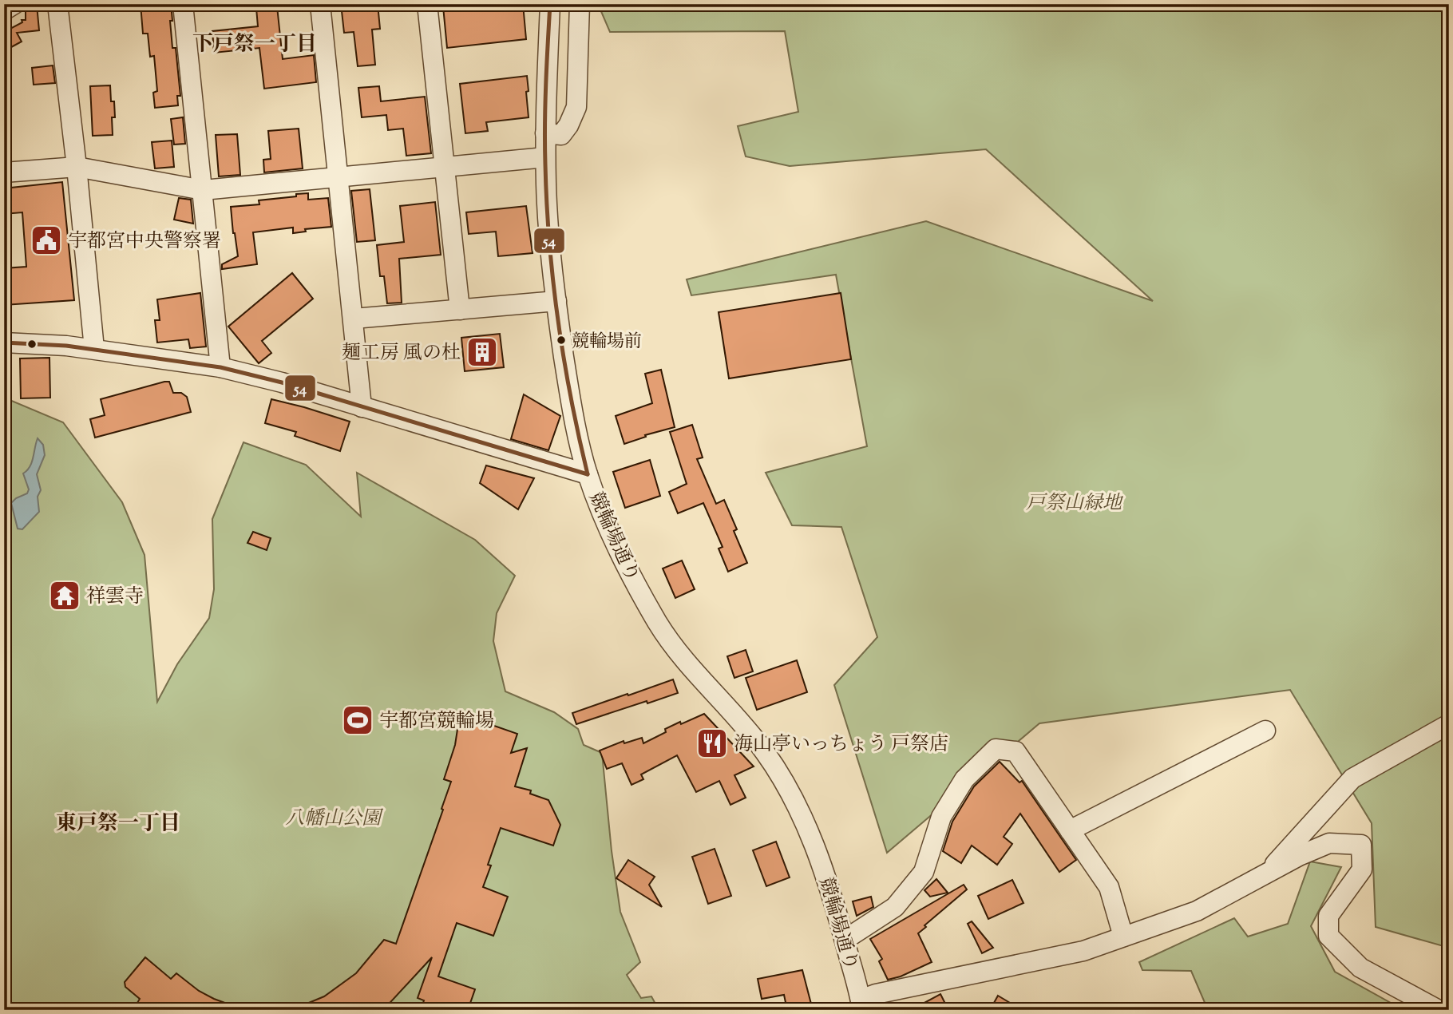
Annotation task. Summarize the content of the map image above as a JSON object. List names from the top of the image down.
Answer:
{
  "streets": {
    "street": ["競輪場通り"]
  },
  "districts": ["下戸祭一丁目", "東戸祭一丁目"],
  "parks": ["戸祭山緑地", "八幡山公園"],
  "places": {
    "public building": ["宇都宮中央警察署"],
    "other": ["競輪場前"],
    "building": ["麺工房 風の杜"],
    "temple": ["祥雲寺"],
    "sports": ["宇都宮競輪場"],
    "restaurant": ["海山亭いっちょう 戸祭店"]
  },
  "lines": ["transit line 54"]
}
